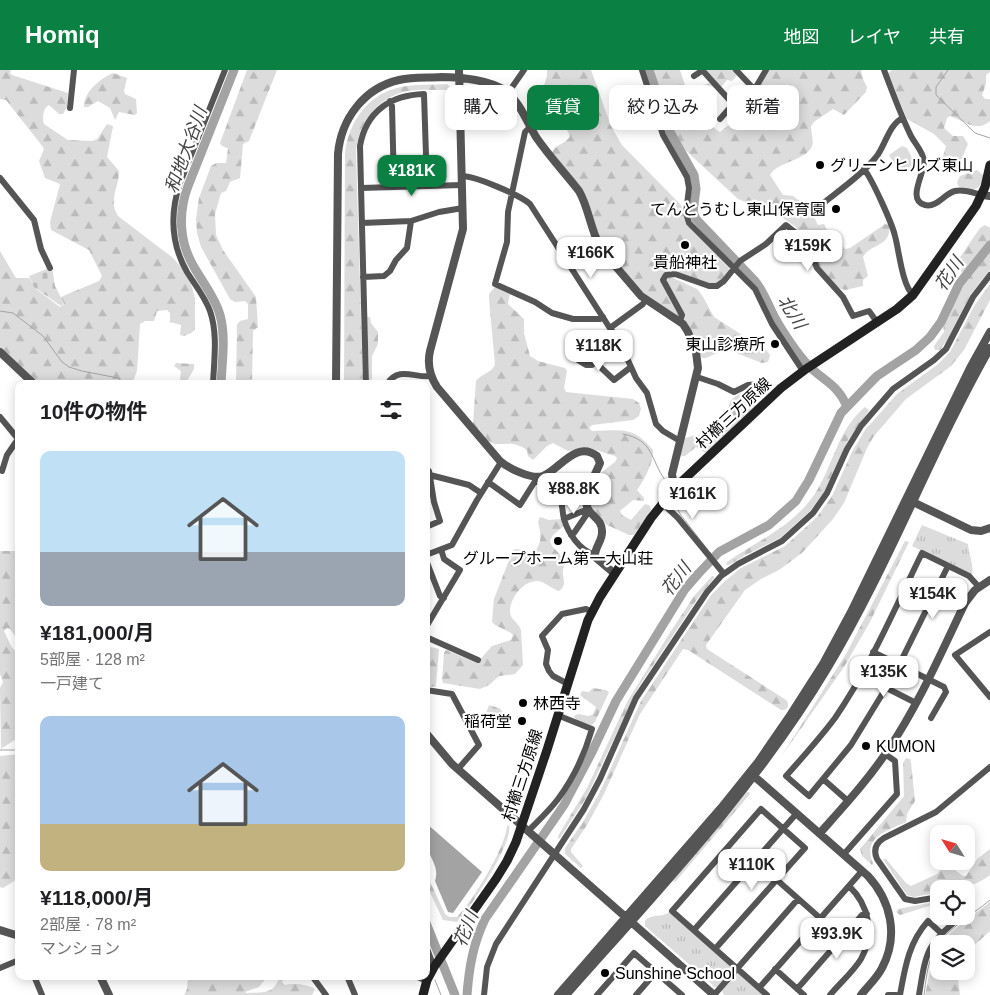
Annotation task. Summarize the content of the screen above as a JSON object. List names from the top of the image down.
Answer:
{
  "streets": {
    "main road": ["村櫛三方原線"]
  },
  "water": ["和地大谷川", "花川", "北川"],
  "places": [
    "グリーンヒルズ東山",
    "てんとうむし東山保育園",
    "貴船神社",
    "東山診療所",
    "グループホーム第一大山荘",
    "林西寺",
    "稲荷堂",
    "KUMON",
    "Sunshine School"
  ],
  "north": "top left",
  "page": {
    "header": "Homiq",
    "nav": ["地図", "レイヤ", "共有"],
    "chip": [
      "購入",
      "賃貸",
      "絞り込み",
      "新着"
    ],
    "price": [
      "¥181K",
      "¥159K",
      "¥166K",
      "¥118K",
      "¥88.8K",
      "¥161K",
      "¥154K",
      "¥135K",
      "¥110K",
      "¥93.9K"
    ],
    "heading": "10件の物件",
    "list": [
      {
        "name": "¥181,000/月",
        "note": "5部屋 · 128 m² · 一戸建て"
      },
      {
        "name": "¥118,000/月",
        "note": "2部屋 · 78 m² · マンション"
      }
    ]
  }
}
